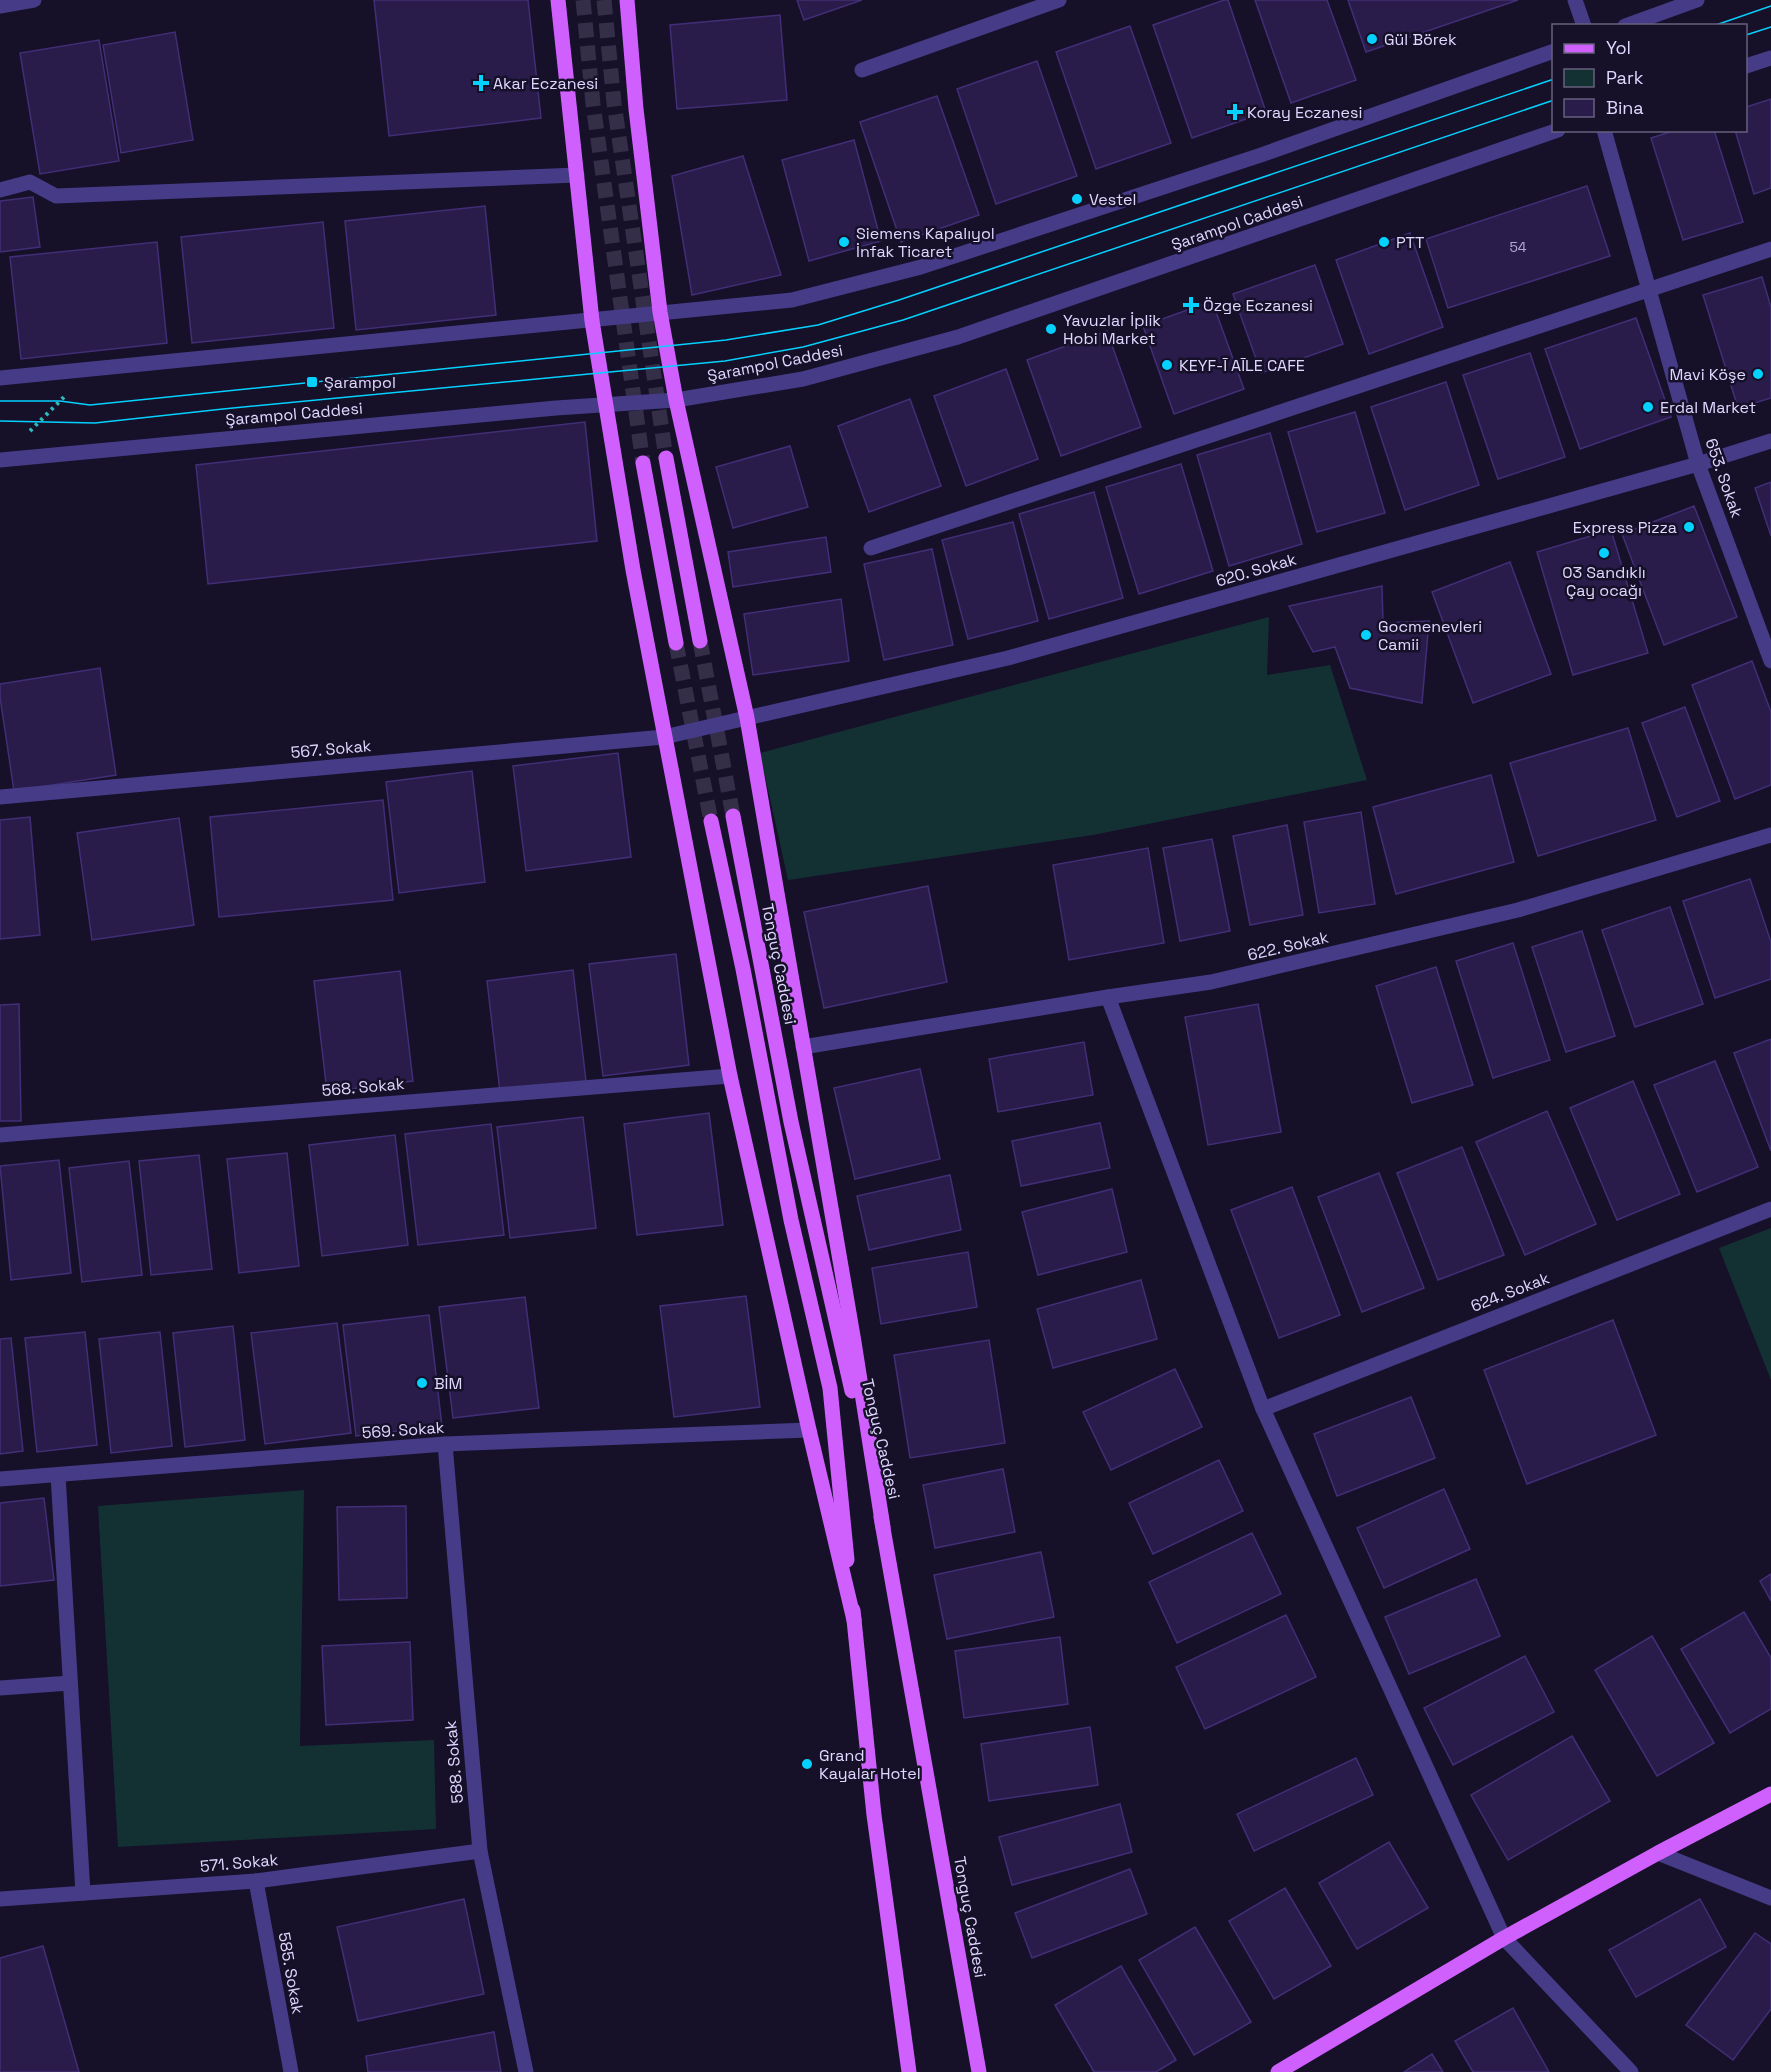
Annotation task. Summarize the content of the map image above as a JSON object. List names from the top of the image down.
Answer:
{
  "streets": {
    "main road": ["Tonguç Caddesi"],
    "street": [
      "Şarampol Caddesi",
      "653. Sokak",
      "620. Sokak",
      "567. Sokak",
      "622. Sokak",
      "568. Sokak",
      "624. Sokak",
      "569. Sokak",
      "588. Sokak",
      "571. Sokak",
      "585. Sokak"
    ]
  },
  "crossings": [
    ["653. Sokak", "620. Sokak"],
    ["620. Sokak", "567. Sokak"],
    ["569. Sokak", "588. Sokak"],
    ["588. Sokak", "571. Sokak"],
    ["571. Sokak", "585. Sokak"]
  ],
  "places": {
    "other": [
      "Gül Börek",
      "Vestel",
      "Siemens Kapalıyol İnfak Ticaret",
      "PTT",
      "Yavuzlar İplik Hobi Market",
      "KEYF-Ī AĪLE CAFE",
      "Mavi Köşe",
      "Erdal Market",
      "Express Pizza",
      "03 Sandıklı Çay ocağı",
      "Gocmenevleri Camii",
      "BİM",
      "Grand Kayalar Hotel"
    ],
    "health": ["Akar Eczanesi", "Koray Eczanesi", "Özge Eczanesi"],
    "transit": ["Şarampol"]
  },
  "house_numbers": ["54"],
  "legend": ["Yol", "Park", "Bina"]
}
